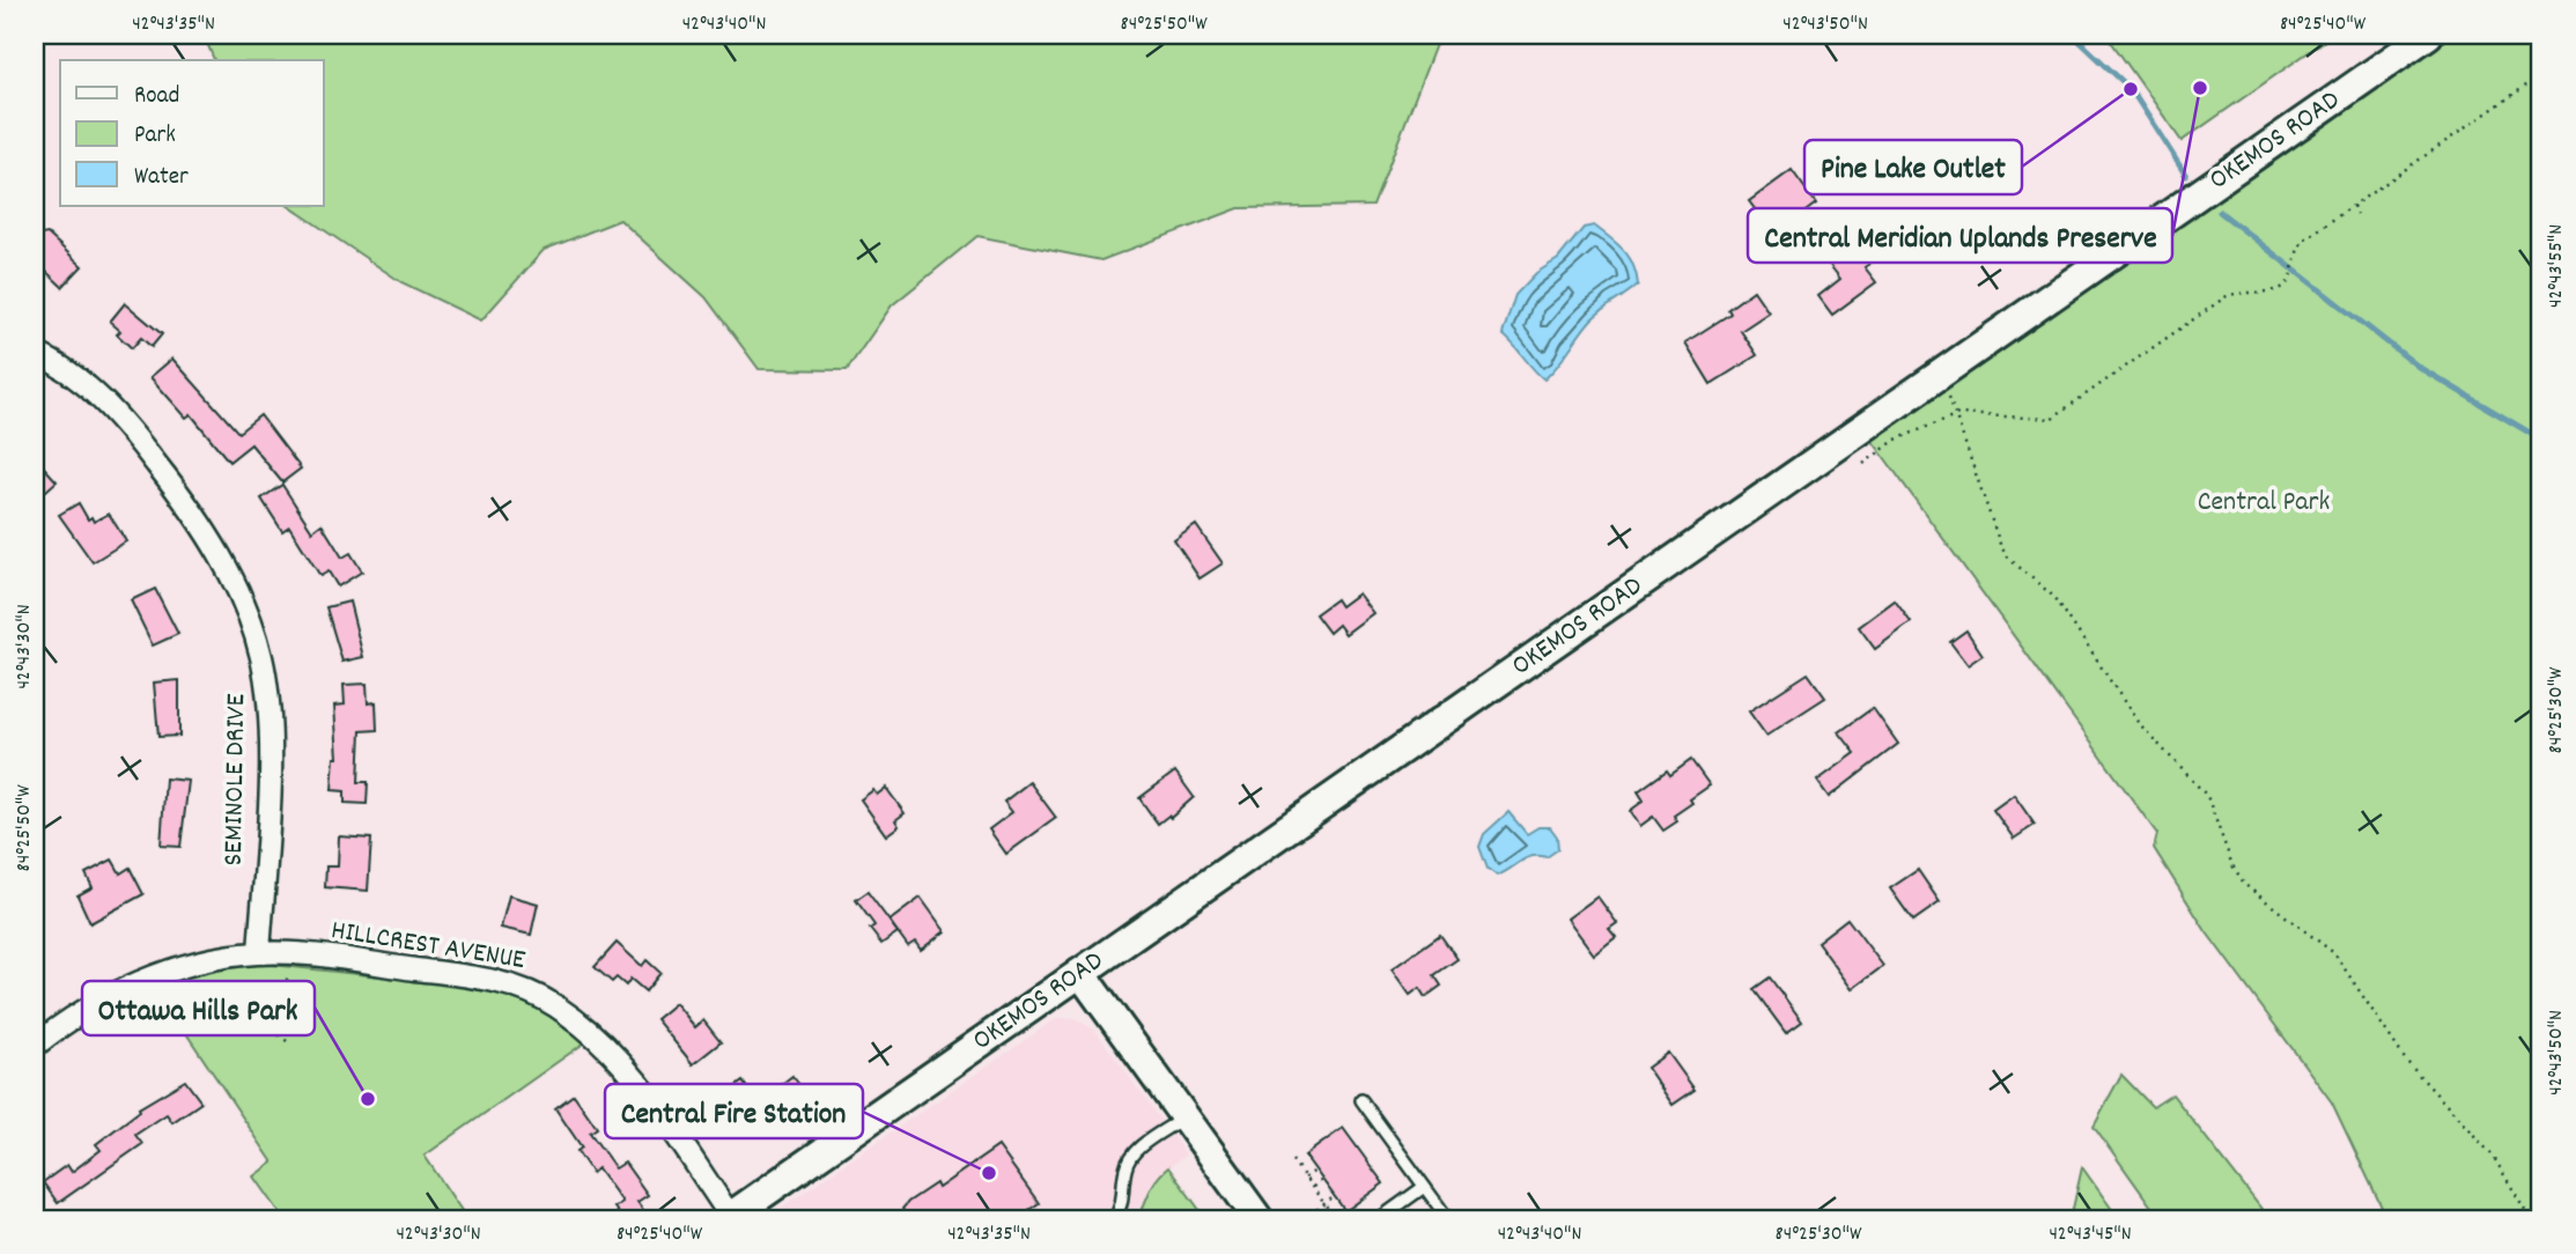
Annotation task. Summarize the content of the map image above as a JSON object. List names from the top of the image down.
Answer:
{
  "streets": {
    "street": ["OKEMOS ROAD", "SEMINOLE DRIVE", "HILLCREST AVENUE"]
  },
  "crossings": [
    ["OKEMOS ROAD", "HILLCREST AVENUE"],
    ["SEMINOLE DRIVE", "HILLCREST AVENUE"]
  ],
  "parks": ["Central Park"],
  "places": [
    "Central Meridian Uplands Preserve",
    "Pine Lake Outlet",
    "Ottawa Hills Park",
    "Central Fire Station"
  ],
  "legend": ["Road", "Park", "Water"],
  "coordinates": [
    "42°43'35\"N",
    "42°43'40\"N",
    "84°25'50\"W",
    "42°43'50\"N",
    "84°25'40\"W",
    "42°43'55\"N",
    "42°43'30\"N",
    "84°25'30\"W",
    "42°43'45\"N"
  ]
}
